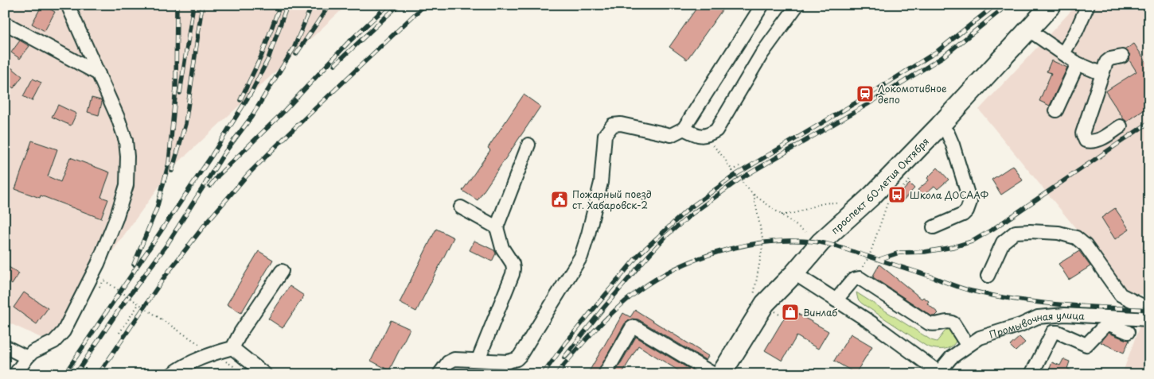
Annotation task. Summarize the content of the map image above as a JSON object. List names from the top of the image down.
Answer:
{
  "streets": {
    "highway": ["проспект 60-летия Октября"],
    "street": ["Промывочная улица"]
  },
  "places": {
    "station": ["Локомотивное депо"],
    "bus stop": ["Школа ДОСААФ"],
    "public building": ["Пожарный поезд ст. Хабаровск-2"],
    "shop": ["Винлаб"]
  }
}
